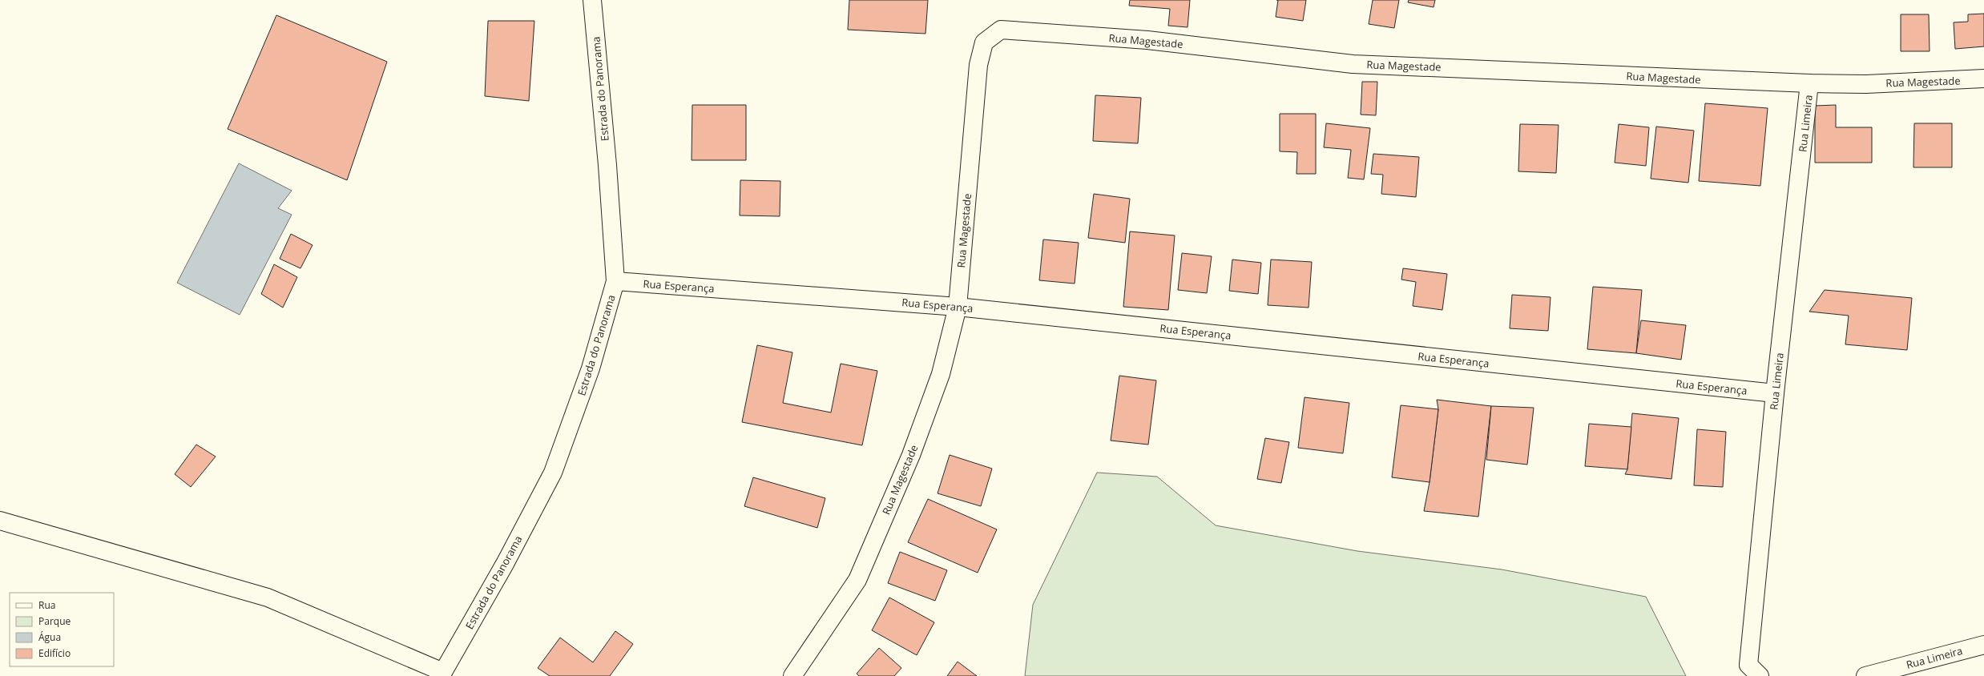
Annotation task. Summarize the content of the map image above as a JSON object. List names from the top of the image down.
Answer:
{
  "streets": {
    "street": [
      "Rua Magestade",
      "Estrada do Panorama",
      "Rua Limeira",
      "Rua Esperança"
    ]
  },
  "crossings": [
    ["Rua Magestade", "Rua Limeira"],
    ["Rua Magestade", "Rua Esperança"],
    ["Estrada do Panorama", "Rua Esperança"],
    ["Rua Limeira", "Rua Esperança"]
  ],
  "legend": [
    "Rua",
    "Parque",
    "Água",
    "Edifício"
  ]
}
